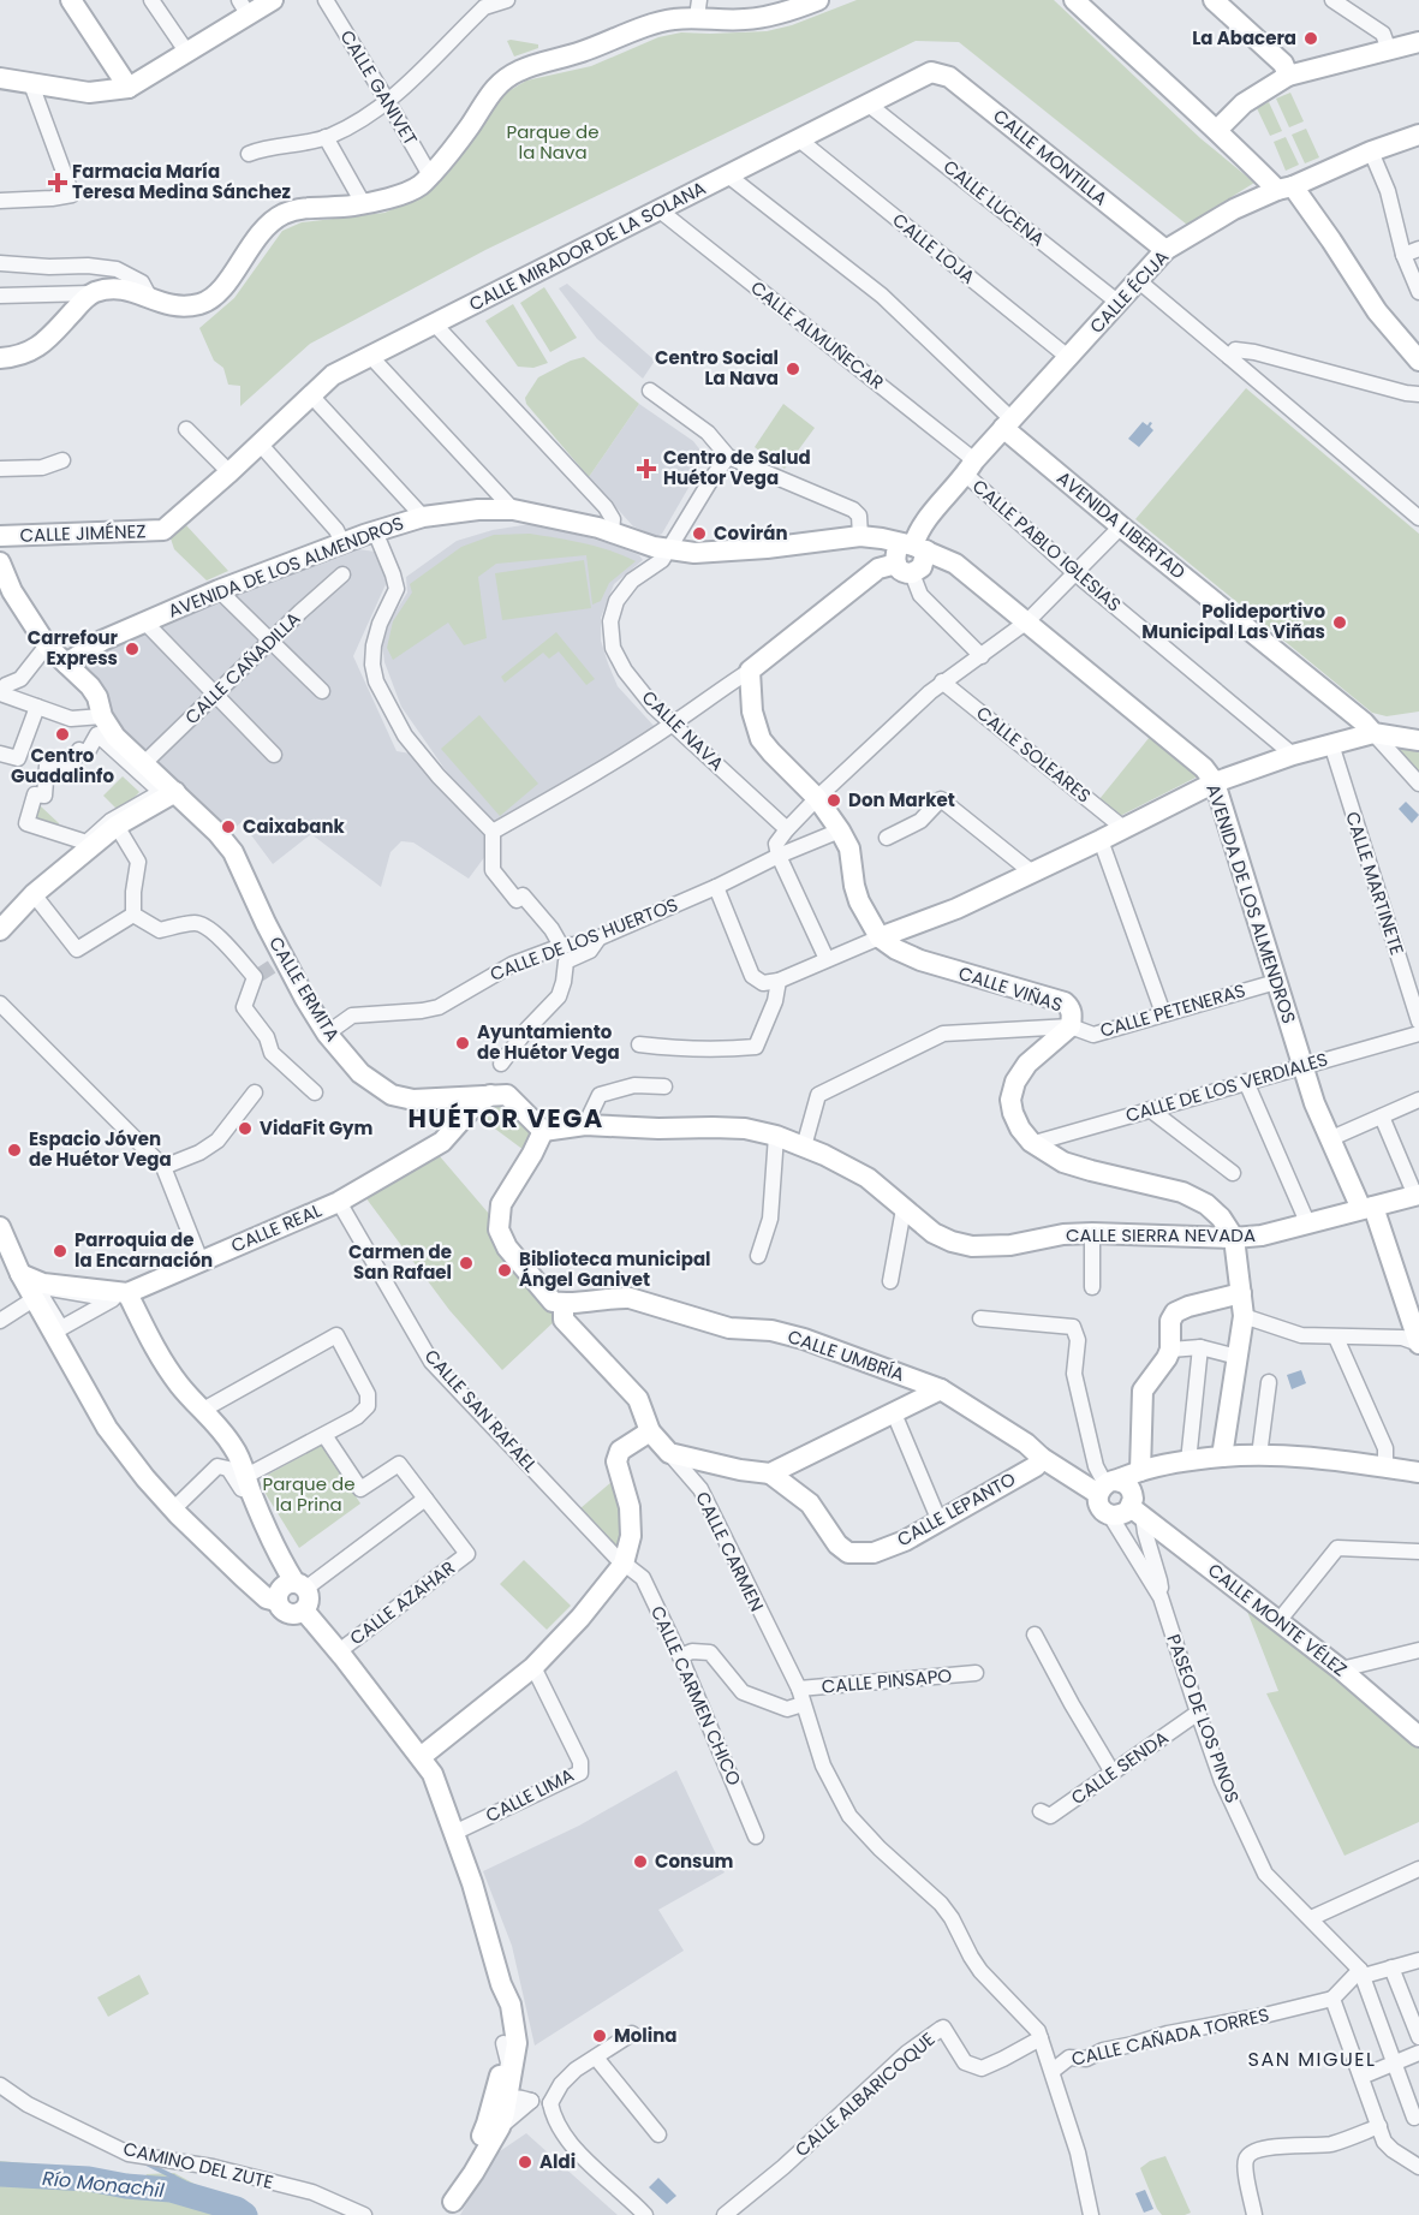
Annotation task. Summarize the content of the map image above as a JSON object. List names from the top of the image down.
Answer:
{
  "streets": {
    "street": [
      "CALLE GANIVET",
      "CALLE MONTILLA",
      "CALLE LUCENA",
      "CALLE MIRADOR DE LA SOLANA",
      "CALLE LOJA",
      "CALLE ÉCIJA",
      "CALLE ALMUÑECAR",
      "AVENIDA LIBERTAD",
      "CALLE JIMÉNEZ",
      "CALLE PABLO IGLESIAS",
      "AVENIDA DE LOS ALMENDROS",
      "CALLE CAÑADILLA",
      "CALLE NAVA",
      "CALLE SOLEARES",
      "CALLE MARTINETE",
      "CALLE DE LOS HUERTOS",
      "CALLE ERMITA",
      "CALLE VIÑAS",
      "CALLE PETENERAS",
      "CALLE DE LOS VERDIALES",
      "CALLE REAL",
      "CALLE SIERRA NEVADA",
      "CALLE UMBRÍA",
      "CALLE SAN RAFAEL",
      "CALLE LEPANTO",
      "CALLE CARMEN",
      "CALLE AZAHAR",
      "CALLE MONTE VÉLEZ",
      "CALLE PINSAPO",
      "CALLE CARMEN CHICO",
      "PASEO DE LOS PINOS",
      "CALLE SENDA",
      "CALLE LIMA",
      "CALLE CAÑADA TORRES",
      "CALLE ALBARICOQUE",
      "CAMINO DEL ZUTE"
    ]
  },
  "crossings": [
    ["CALLE MONTILLA", "CALLE MIRADOR DE LA SOLANA"],
    ["CALLE MONTILLA", "CALLE ÉCIJA"],
    ["CALLE LUCENA", "CALLE MIRADOR DE LA SOLANA"],
    ["CALLE LUCENA", "CALLE ÉCIJA"],
    ["CALLE MIRADOR DE LA SOLANA", "CALLE LOJA"],
    ["CALLE MIRADOR DE LA SOLANA", "CALLE ALMUÑECAR"],
    ["CALLE MIRADOR DE LA SOLANA", "AVENIDA LIBERTAD"],
    ["CALLE MIRADOR DE LA SOLANA", "CALLE JIMÉNEZ"],
    ["CALLE LOJA", "CALLE ÉCIJA"],
    ["CALLE ÉCIJA", "CALLE ALMUÑECAR"],
    ["CALLE ÉCIJA", "AVENIDA LIBERTAD"],
    ["CALLE ÉCIJA", "CALLE PABLO IGLESIAS"],
    ["CALLE ÉCIJA", "AVENIDA DE LOS ALMENDROS"],
    ["CALLE ALMUÑECAR", "CALLE PABLO IGLESIAS"],
    ["AVENIDA DE LOS ALMENDROS", "CALLE NAVA"],
    ["AVENIDA DE LOS ALMENDROS", "CALLE ERMITA"],
    ["AVENIDA DE LOS ALMENDROS", "CALLE PETENERAS"],
    ["AVENIDA DE LOS ALMENDROS", "CALLE DE LOS VERDIALES"],
    ["AVENIDA DE LOS ALMENDROS", "CALLE SIERRA NEVADA"],
    ["CALLE CAÑADILLA", "CALLE ERMITA"],
    ["CALLE DE LOS HUERTOS", "CALLE ERMITA"],
    ["CALLE DE LOS HUERTOS", "CALLE VIÑAS"],
    ["CALLE ERMITA", "CALLE REAL"],
    ["CALLE VIÑAS", "CALLE PETENERAS"],
    ["CALLE VIÑAS", "CALLE DE LOS VERDIALES"],
    ["CALLE VIÑAS", "CALLE SIERRA NEVADA"],
    ["CALLE PETENERAS", "CALLE SIERRA NEVADA"],
    ["CALLE REAL", "CALLE SIERRA NEVADA"],
    ["CALLE REAL", "CALLE SAN RAFAEL"],
    ["CALLE REAL", "CALLE CARMEN"],
    ["CALLE SIERRA NEVADA", "CALLE CARMEN"],
    ["CALLE UMBRÍA", "CALLE LEPANTO"],
    ["CALLE UMBRÍA", "CALLE CARMEN"],
    ["CALLE UMBRÍA", "CALLE MONTE VÉLEZ"],
    ["CALLE UMBRÍA", "PASEO DE LOS PINOS"],
    ["CALLE SAN RAFAEL", "CALLE CARMEN CHICO"],
    ["CALLE CARMEN", "CALLE PINSAPO"],
    ["CALLE CARMEN", "CALLE CAÑADA TORRES"],
    ["CALLE CARMEN", "CALLE ALBARICOQUE"],
    ["CALLE MONTE VÉLEZ", "PASEO DE LOS PINOS"],
    ["PASEO DE LOS PINOS", "CALLE SENDA"]
  ],
  "districts": ["HUÉTOR VEGA", "SAN MIGUEL"],
  "water": ["Río Monachil"],
  "parks": ["Parque de la Nava", "Parque de la Prina"],
  "places": {
    "other": [
      "La Abacera",
      "Centro Social La Nava",
      "Covirán",
      "Polideportivo Municipal Las Viñas",
      "Carrefour Express",
      "Centro Guadalinfo",
      "Don Market",
      "Caixabank",
      "Ayuntamiento de Huétor Vega",
      "VidaFit Gym",
      "Espacio Jóven de Huétor Vega",
      "Parroquia de la Encarnación",
      "Carmen de San Rafael",
      "Biblioteca municipal Ángel Ganivet",
      "Consum",
      "Molina",
      "Aldi"
    ],
    "health": ["Farmacia María Teresa Medina Sánchez", "Centro de Salud Huétor Vega"]
  }
}
